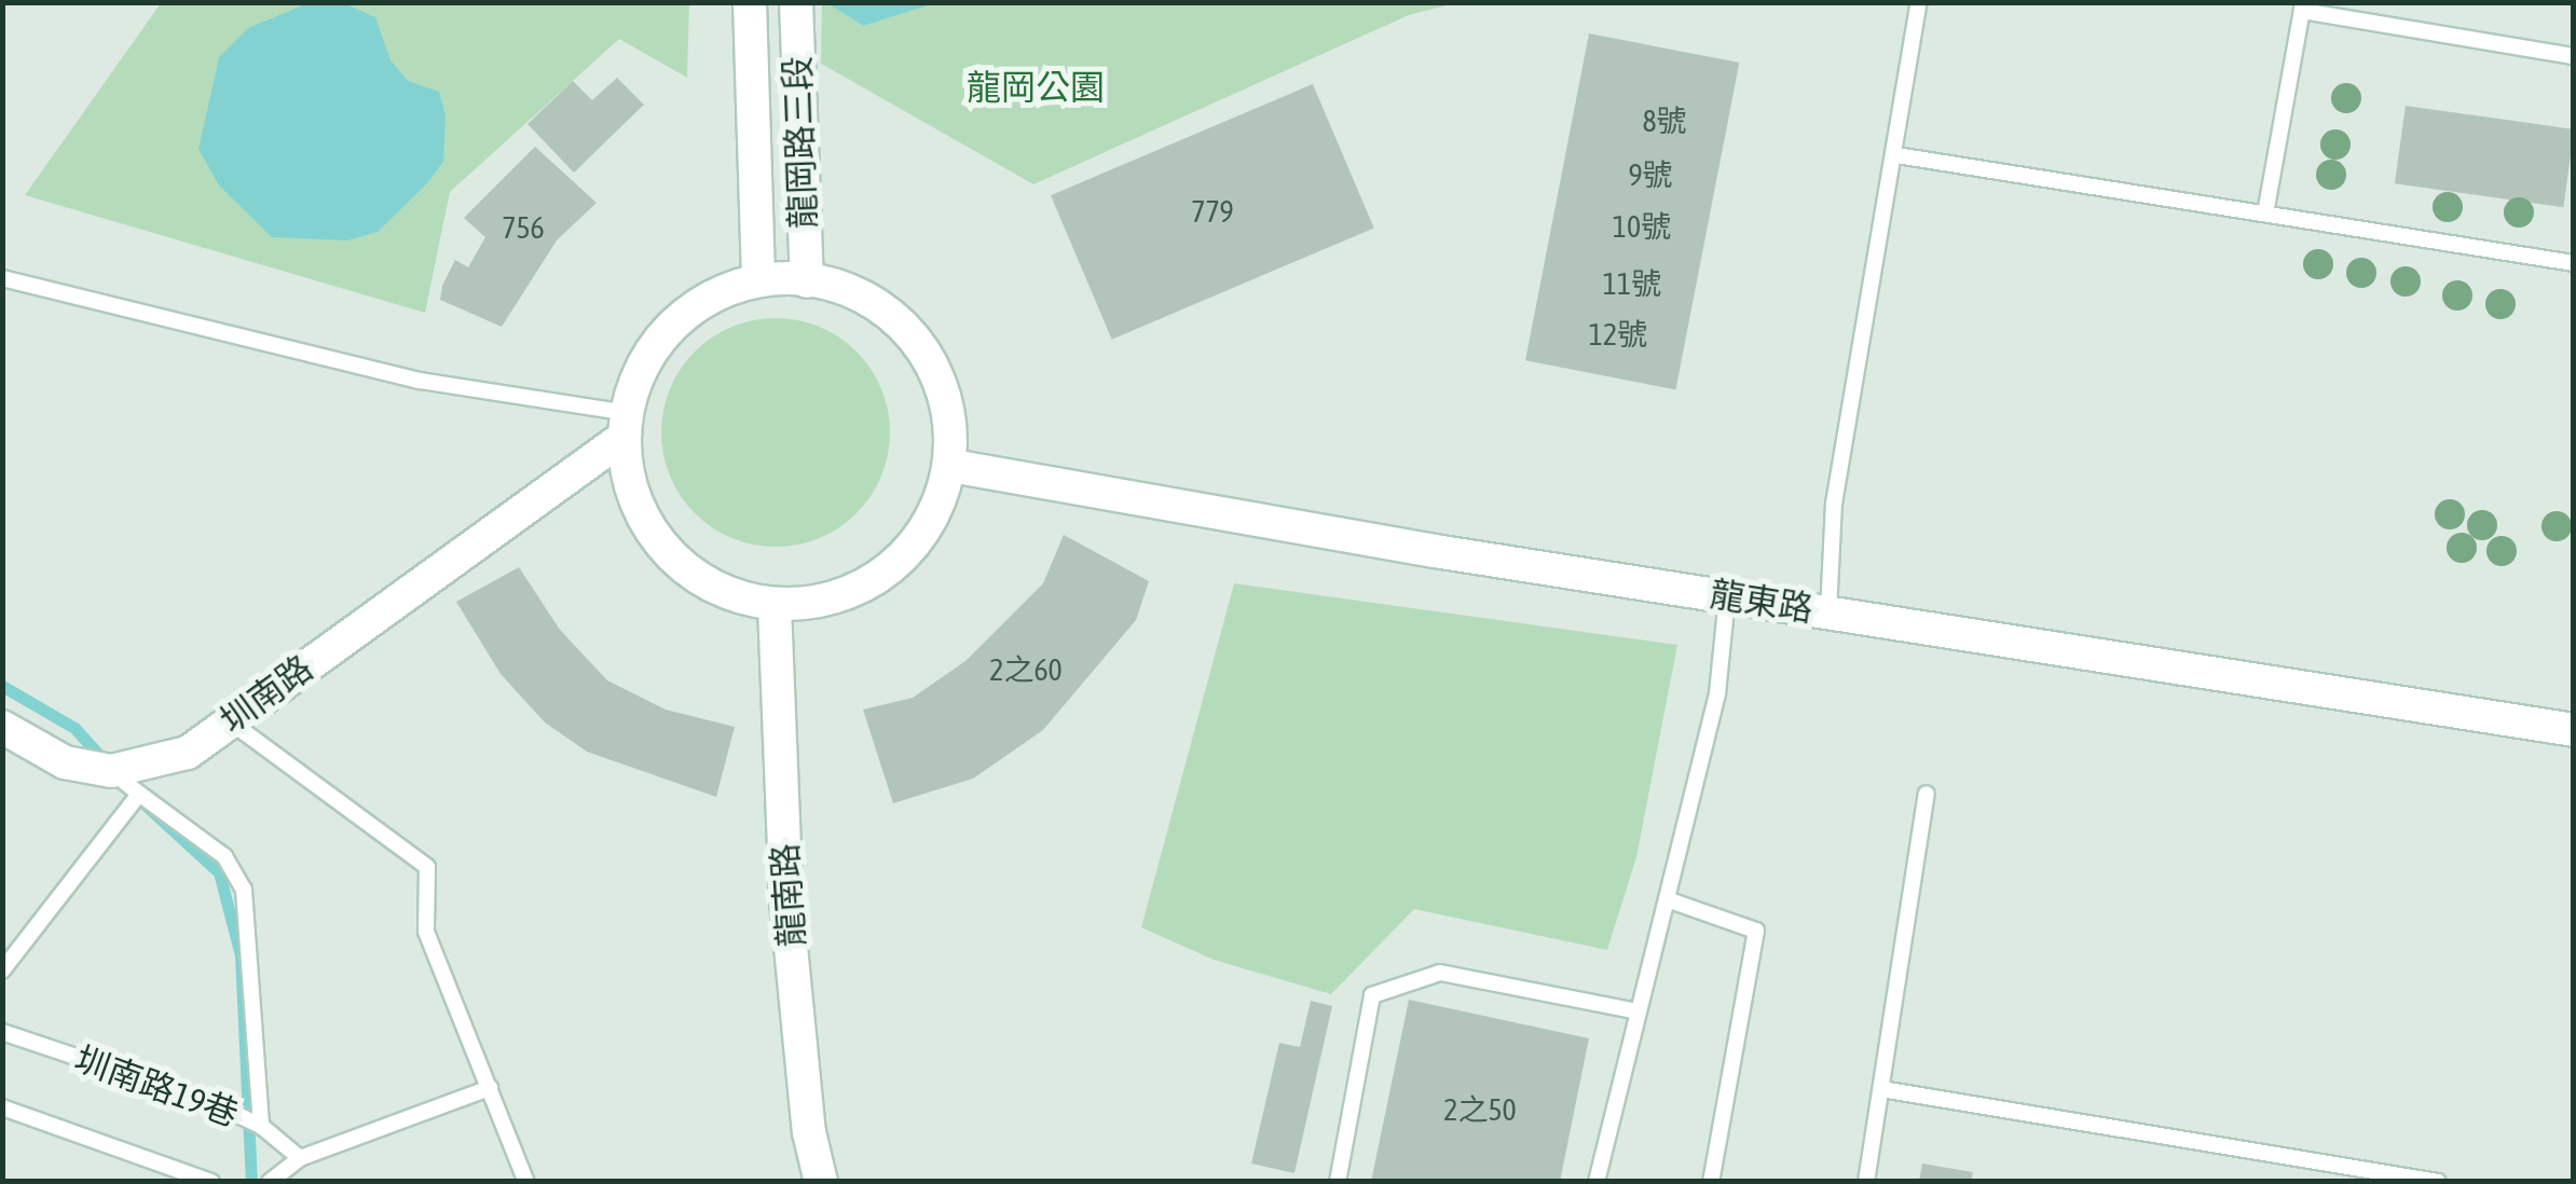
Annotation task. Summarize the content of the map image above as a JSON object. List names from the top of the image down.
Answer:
{
  "streets": {
    "street": [
      "龍岡路三段",
      "龍東路",
      "圳南路",
      "龍南路"
    ],
    "lane": ["圳南路19巷"]
  },
  "crossings": [
    ["龍岡路三段", "龍東路"],
    ["龍岡路三段", "圳南路"],
    ["龍岡路三段", "龍南路"],
    ["龍東路", "圳南路"],
    ["龍東路", "龍南路"],
    ["圳南路", "龍南路"]
  ],
  "parks": ["龍岡公園"],
  "house_numbers": [
    "8號",
    "9號",
    "779",
    "10號",
    "756",
    "11號",
    "12號",
    "2之60",
    "2之50"
  ]
}
